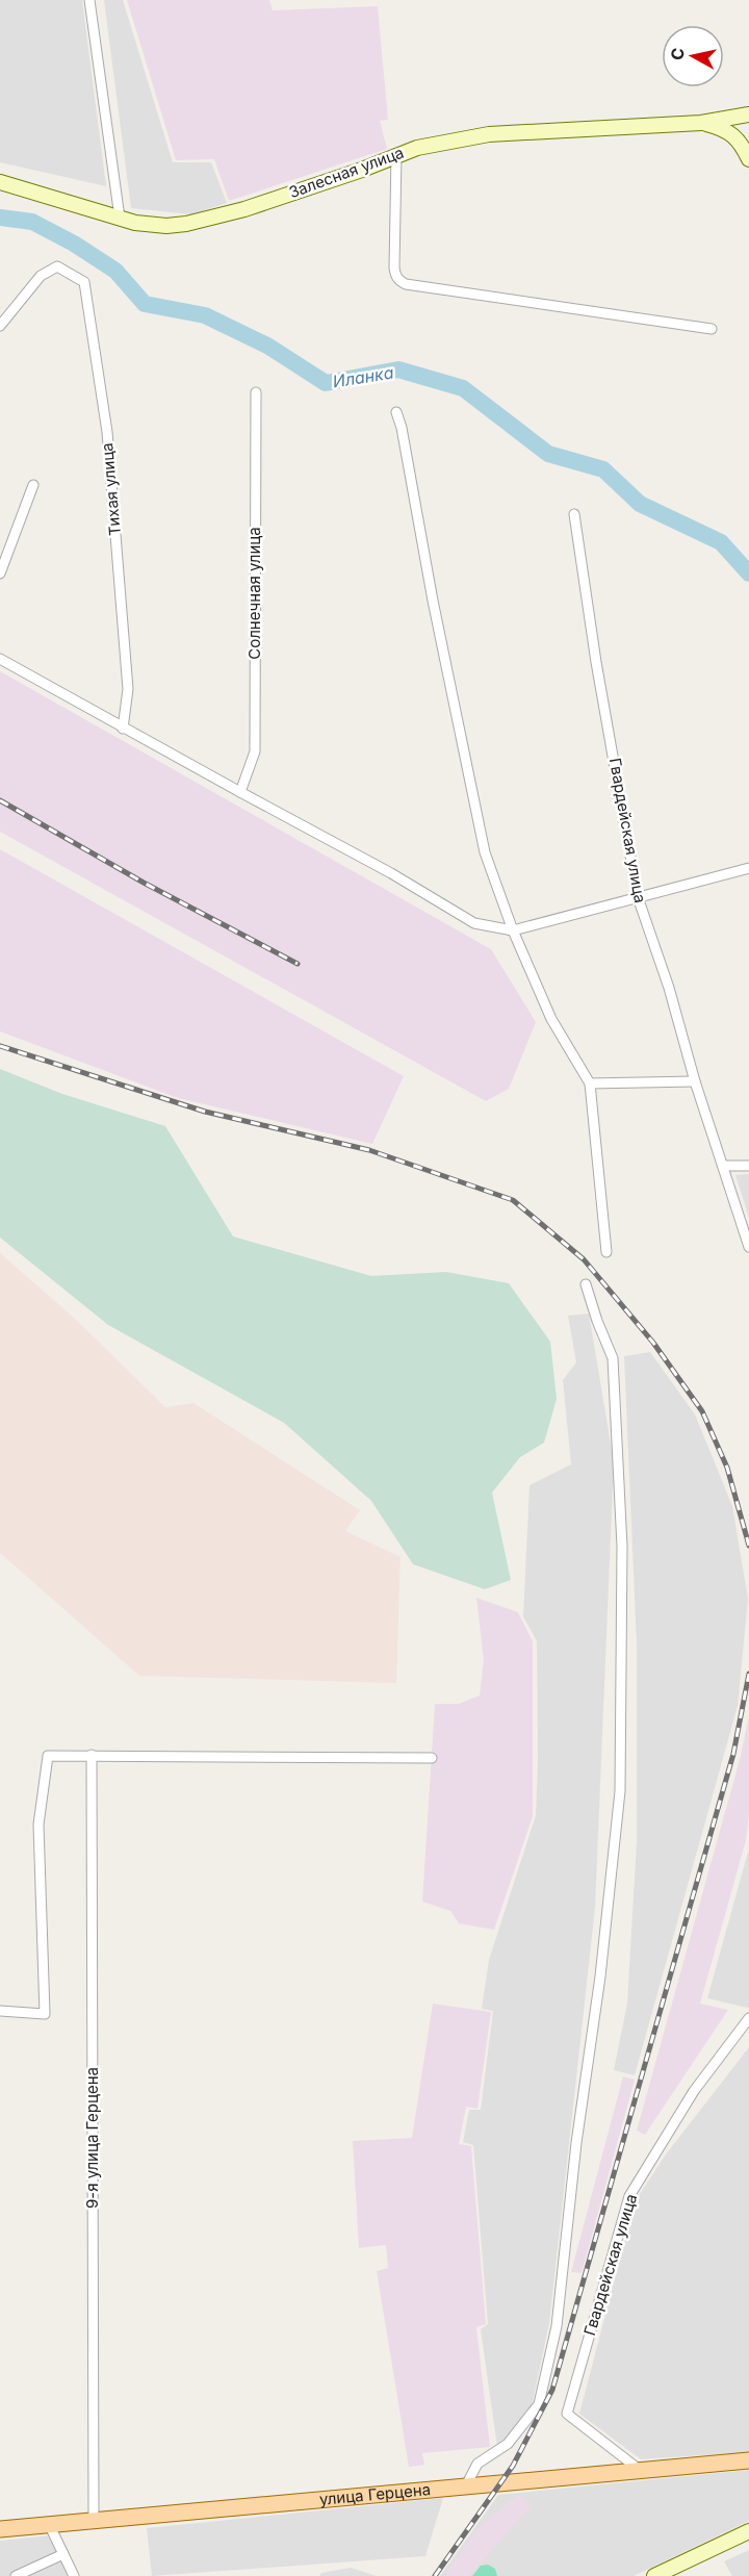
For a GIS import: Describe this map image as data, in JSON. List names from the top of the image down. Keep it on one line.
{"streets":{"main road":["улица Герцена"],"street":["Залесная улица","Тихая улица","Солнечная улица","Гвардейская улица","9-я улица Герцена"]},"crossings":[["Гвардейская улица","улица Герцена"],["9-я улица Герцена","улица Герцена"]],"water":["Иланка"],"north":"left"}
